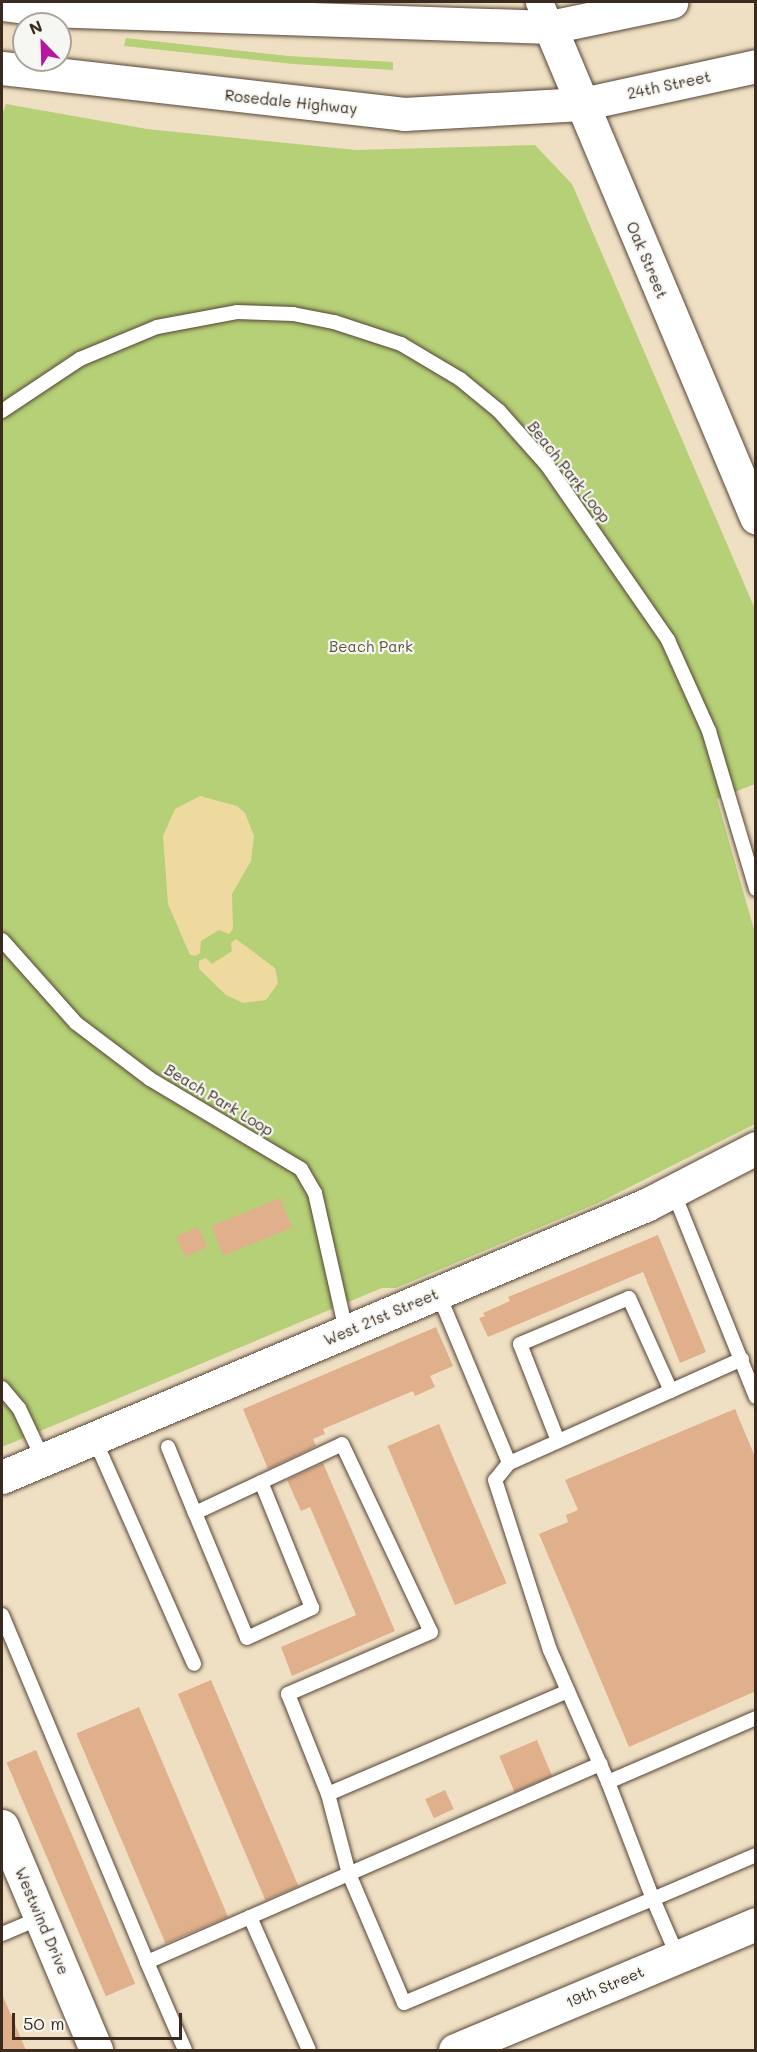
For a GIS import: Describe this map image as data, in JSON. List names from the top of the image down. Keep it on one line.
{"streets":{"main road":["24th Street","Rosedale Highway","Oak Street","West 21st Street","Westwind Drive","19th Street"],"lane":["Beach Park Loop"]},"crossings":[["24th Street","Rosedale Highway"],["24th Street","Oak Street"],["Rosedale Highway","Oak Street"],["Beach Park Loop","West 21st Street"]],"parks":["Beach Park"],"scale_bar":"50 m","north":"top left"}
